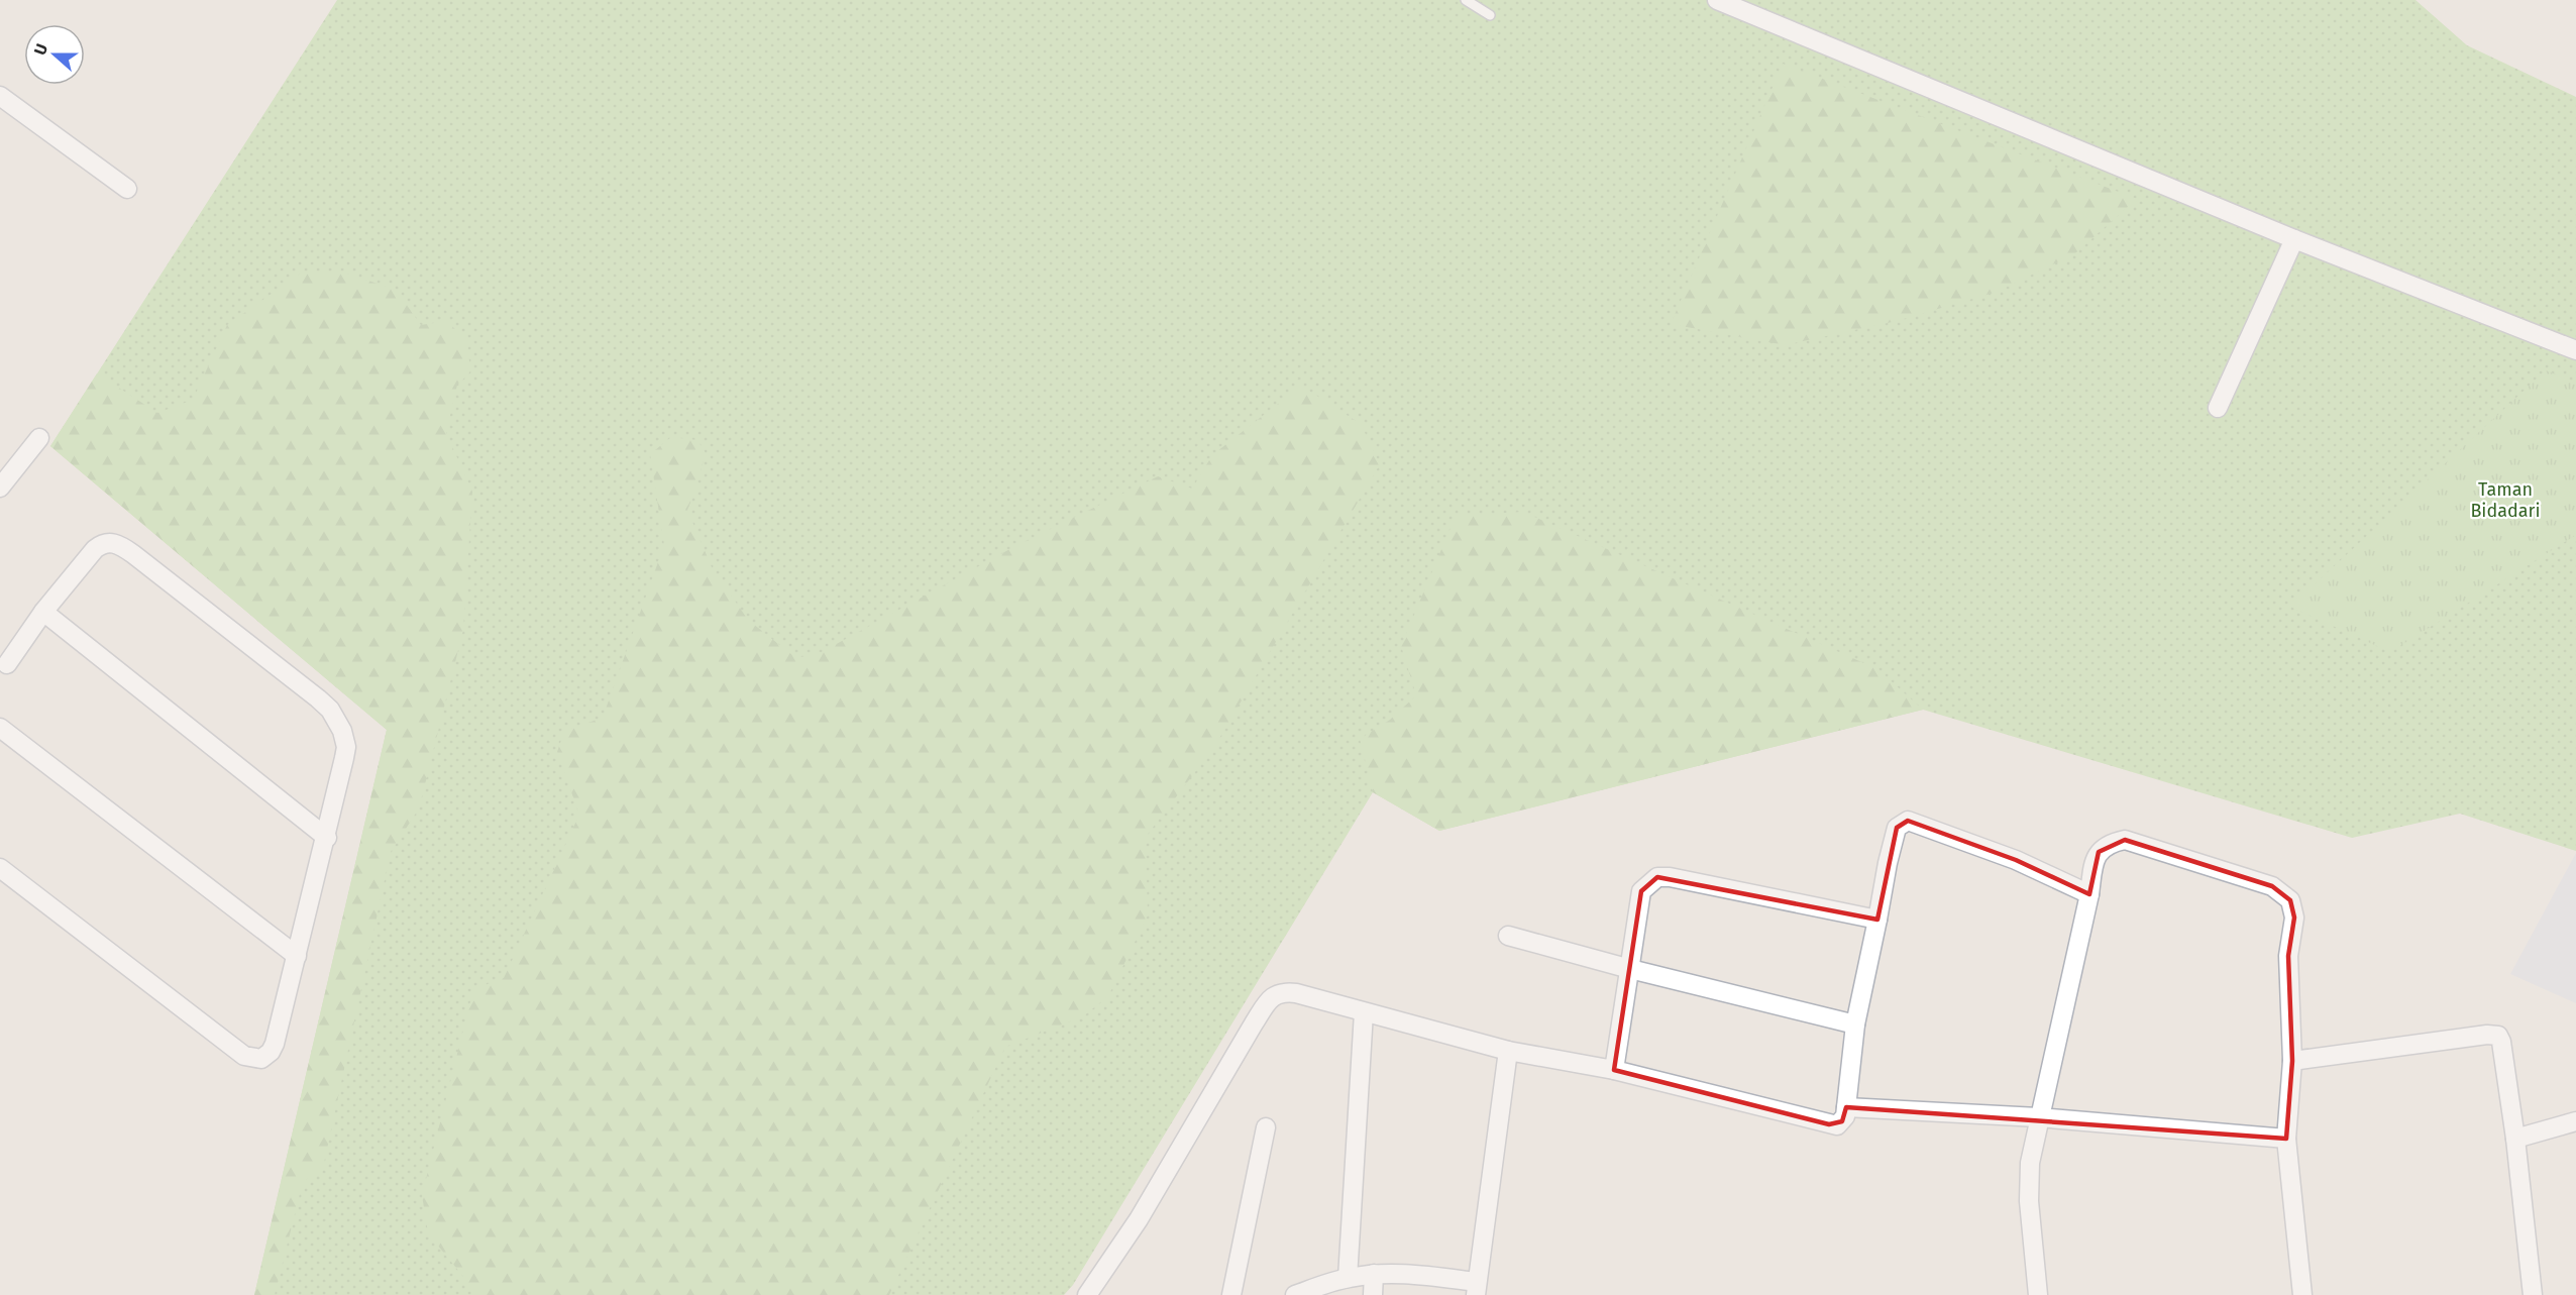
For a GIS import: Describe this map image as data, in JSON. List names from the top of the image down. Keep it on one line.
{"parks":["Taman Bidadari"],"north":"left"}
